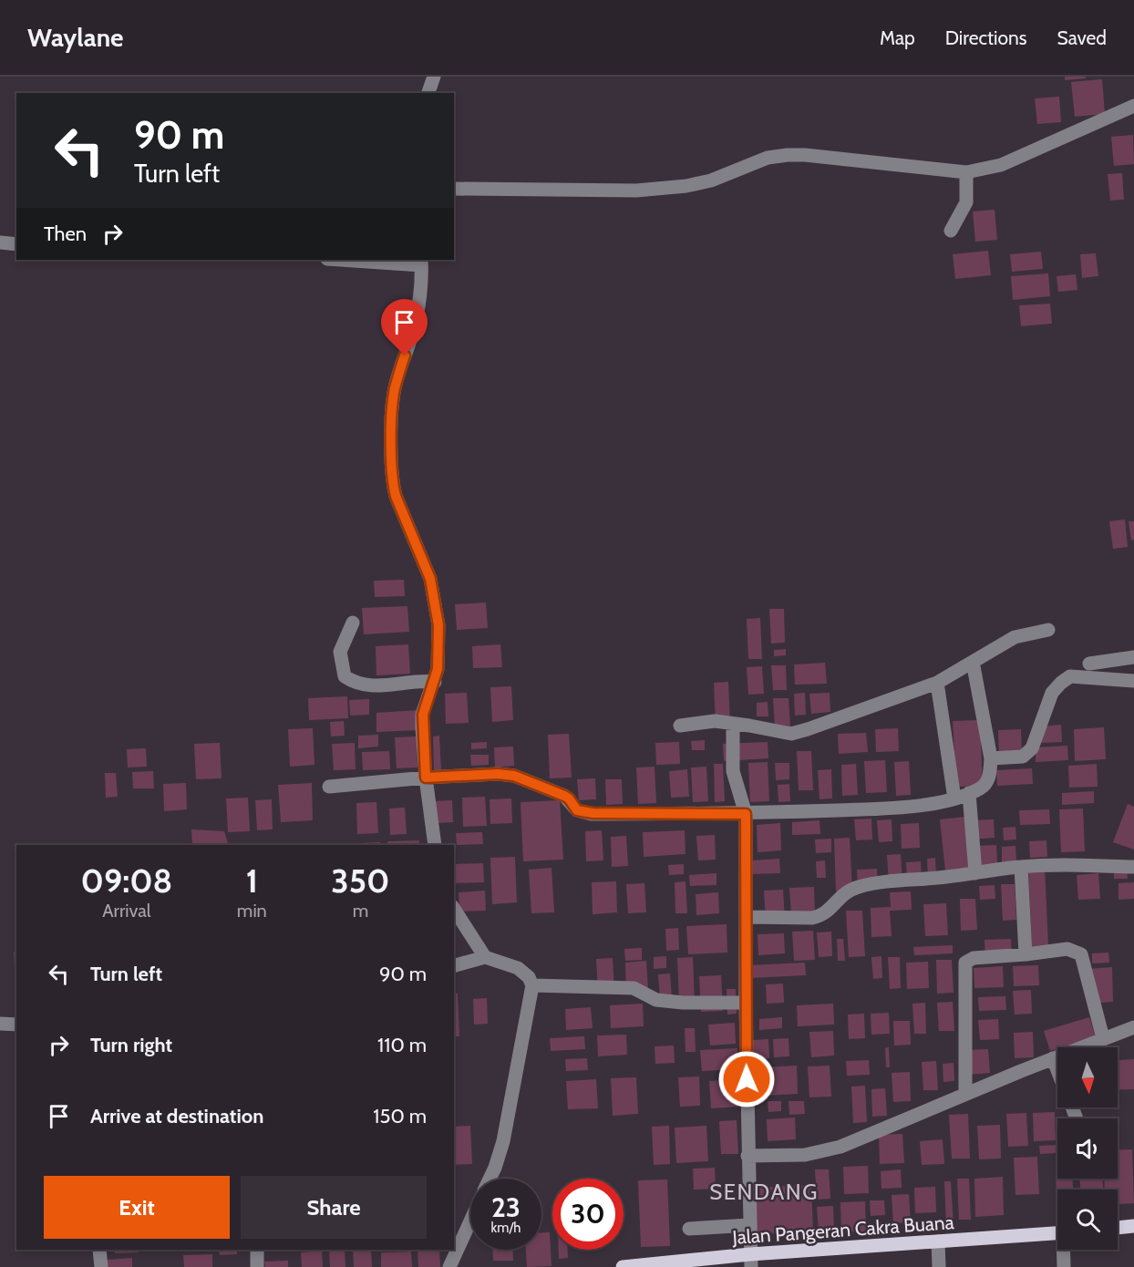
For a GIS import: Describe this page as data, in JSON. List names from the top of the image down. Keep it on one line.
{"streets":{"main road":["Jalan Pangeran Cakra Buana"]},"districts":["SENDANG"],"north":"bottom","page":{"header":"Waylane","nav":["Map","Directions","Saved"],"turn":["90 m","Turn left"],"then":"Then","eta":["09:08","Arrival","1","min","350","m"],"list":[{"name":"Turn left","value":"90 m"},{"name":"Turn right","value":"110 m"},{"name":"Arrive at destination","value":"150 m"}],"buttons":["Exit","Share"],"speed":"23 km/h","limit":"30"}}
